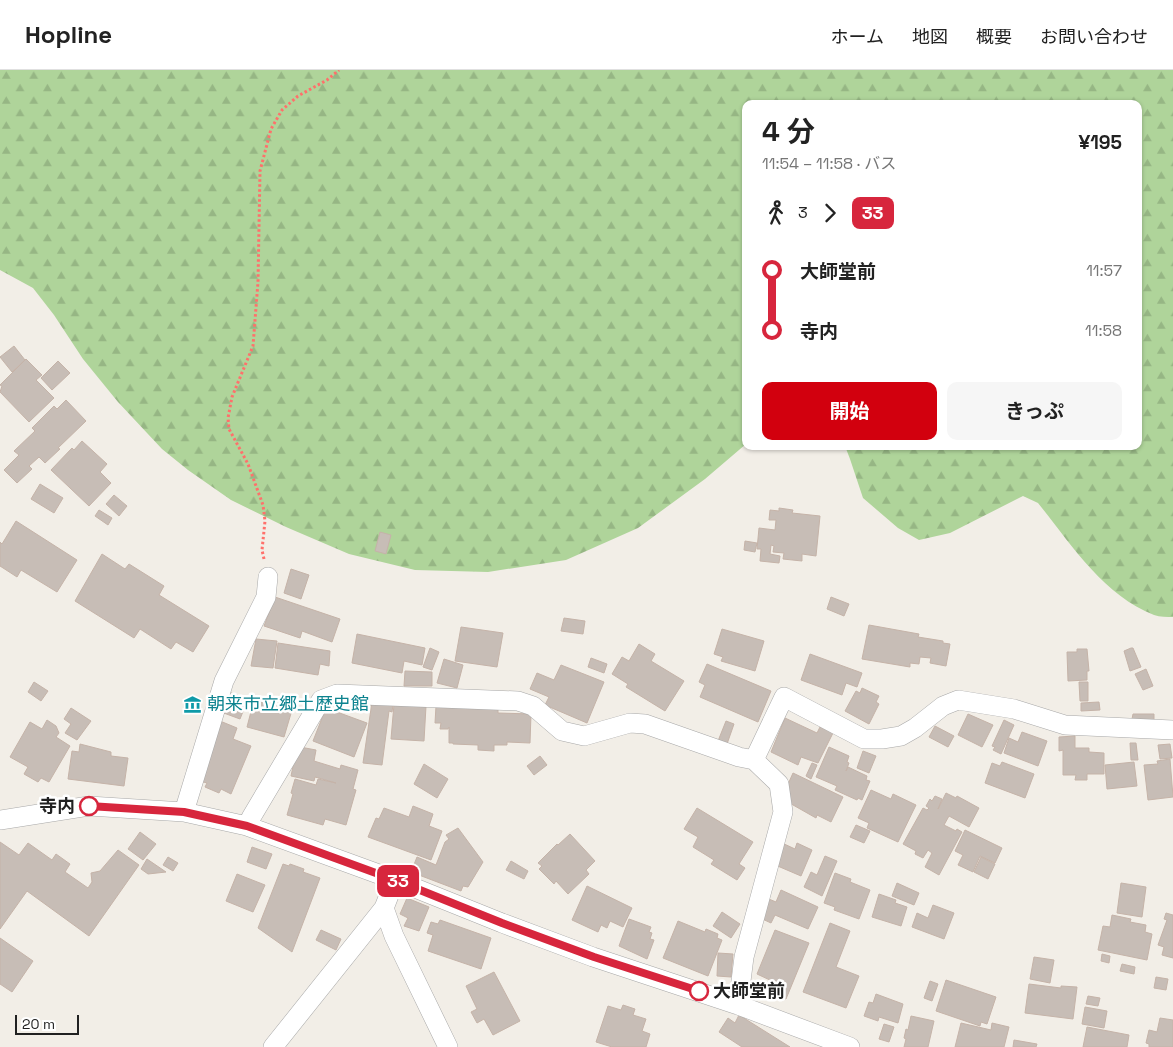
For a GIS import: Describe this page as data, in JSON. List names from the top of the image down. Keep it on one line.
{"places":{"museum":["朝来市立郷土歴史館"],"other":["寺内","大師堂前"]},"lines":["bus line 33"],"scale_bar":"20 m","page":{"header":"Hopline","nav":["ホーム","地図","概要","お問い合わせ"],"on_map":"33","heading":["4 分","11:54 – 11:58 · バス","¥195"],"legs":["3","33"],"list":[{"name":"大師堂前","value":"11:57"},{"name":"寺内","value":"11:58"}],"buttons":["開始","きっぷ"],"scale":"20 m"}}
